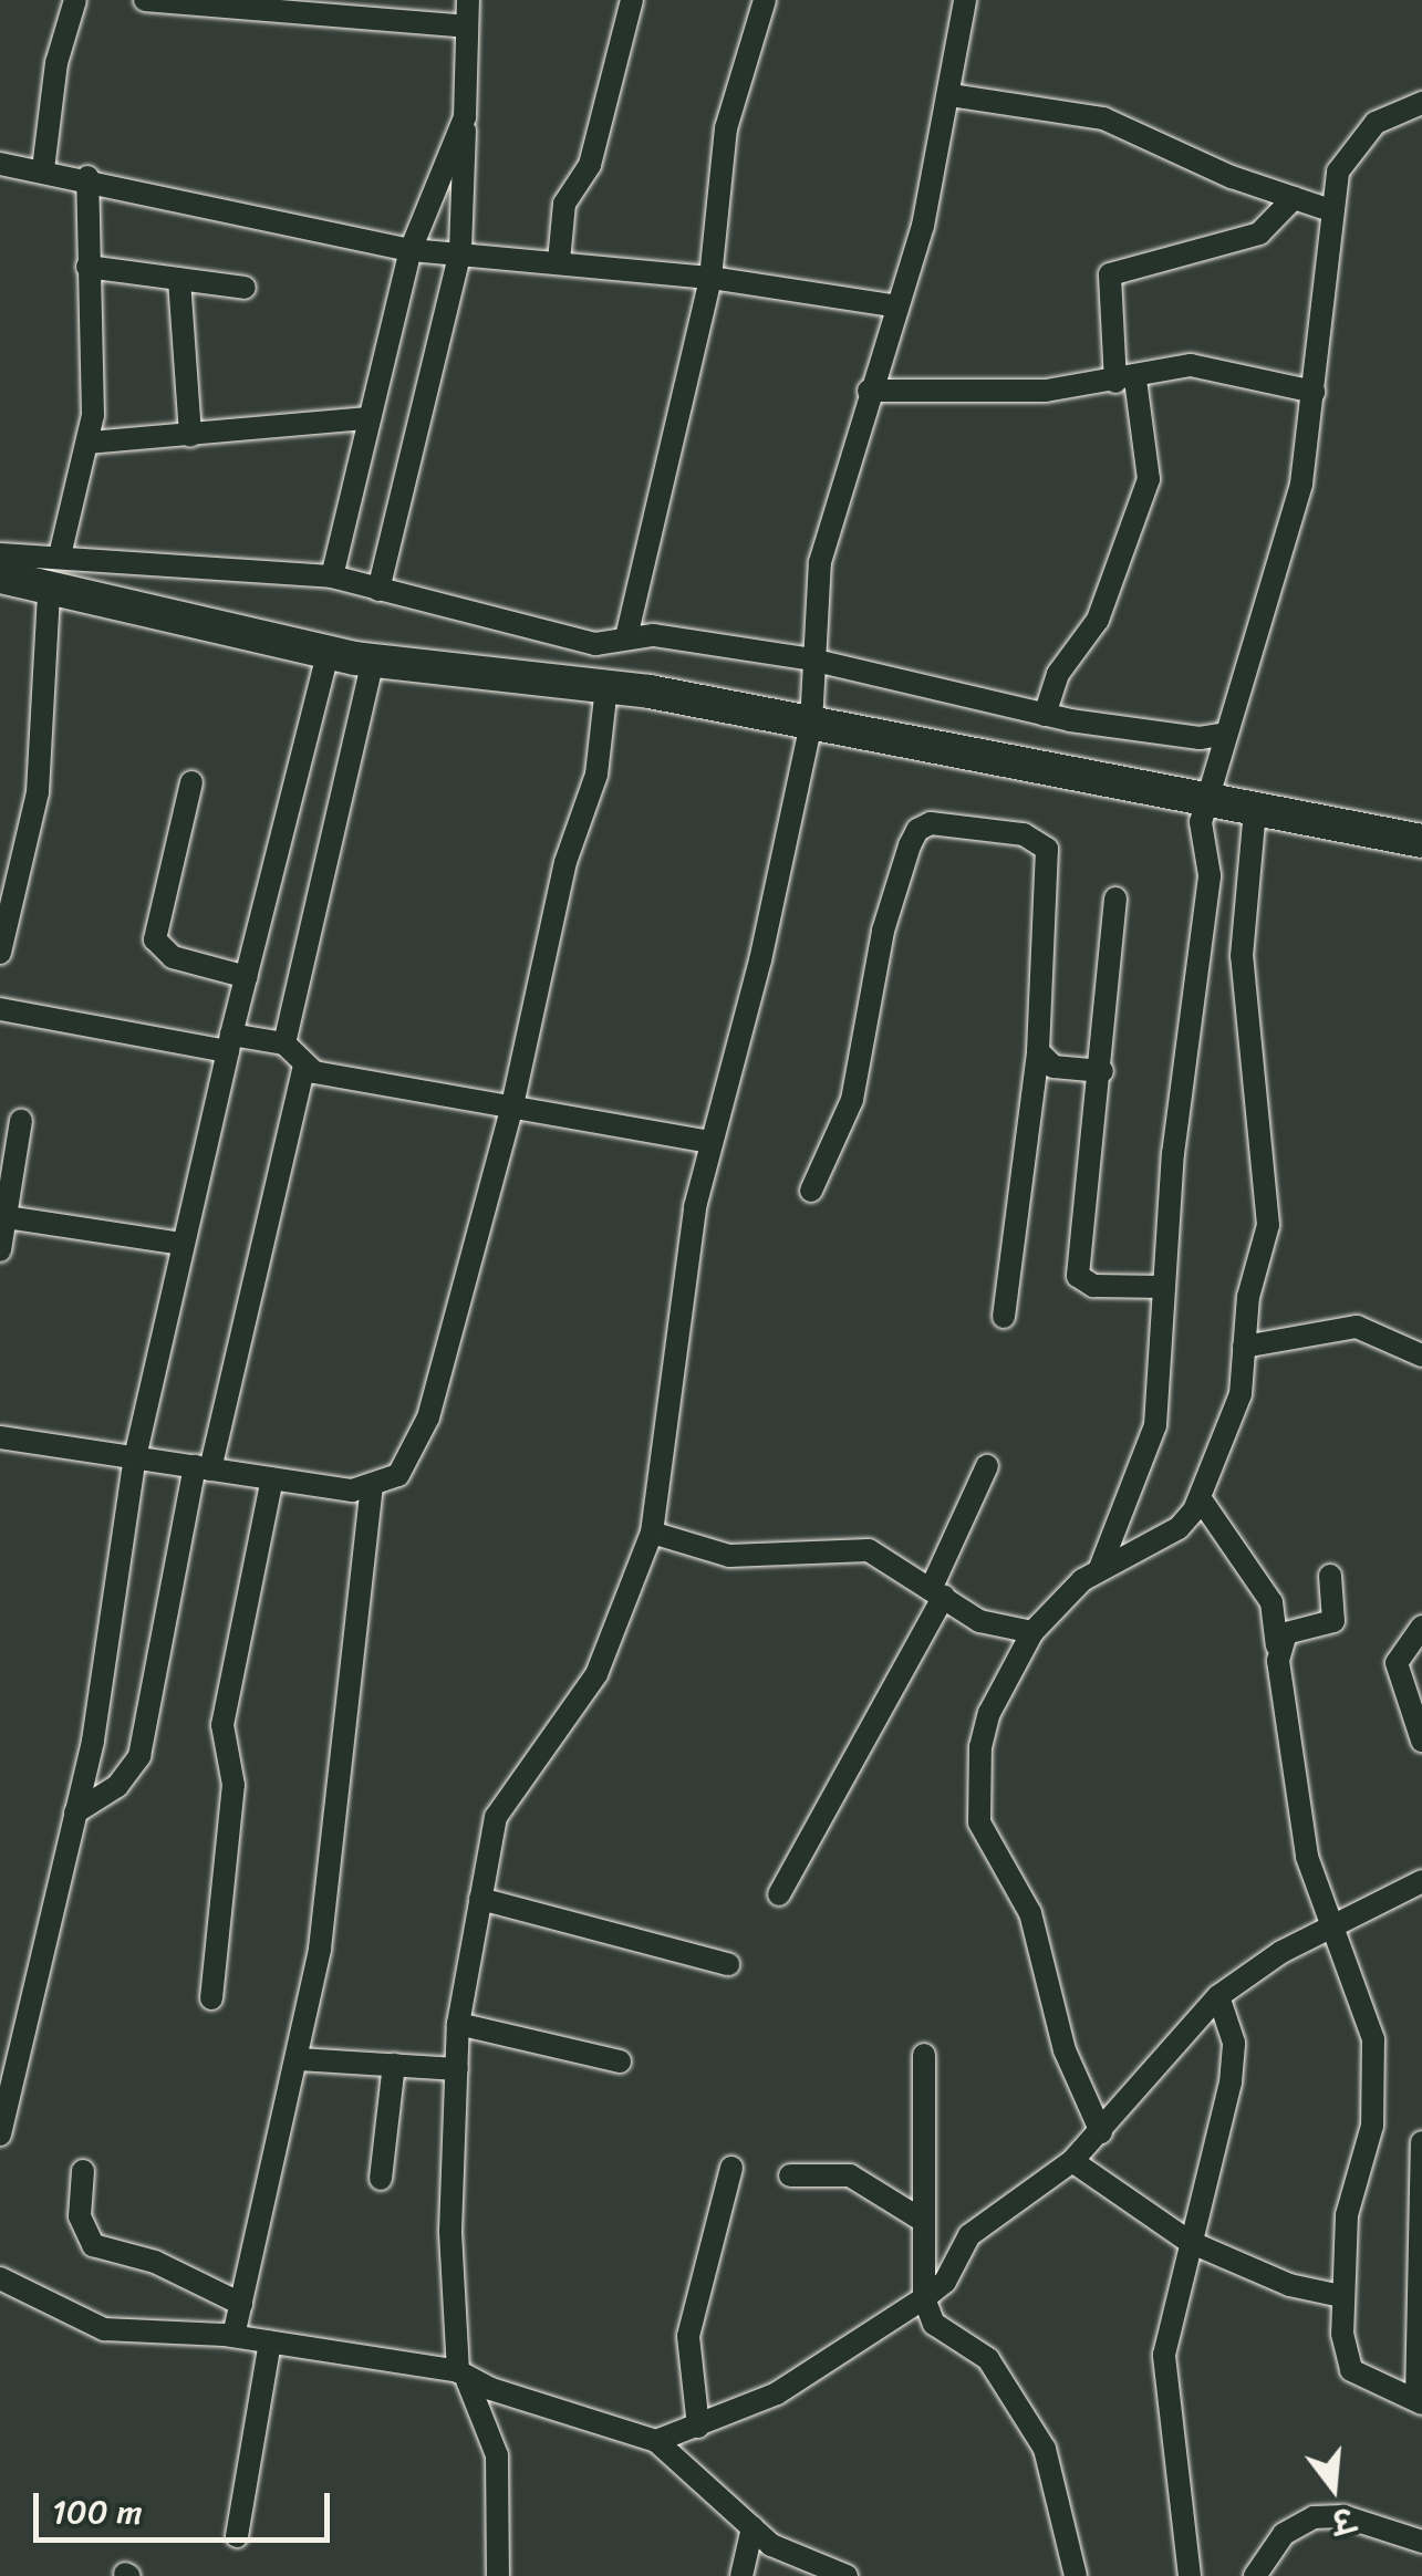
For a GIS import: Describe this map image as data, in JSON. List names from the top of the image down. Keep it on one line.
{"scale_bar":"100 m","north":"bottom"}
